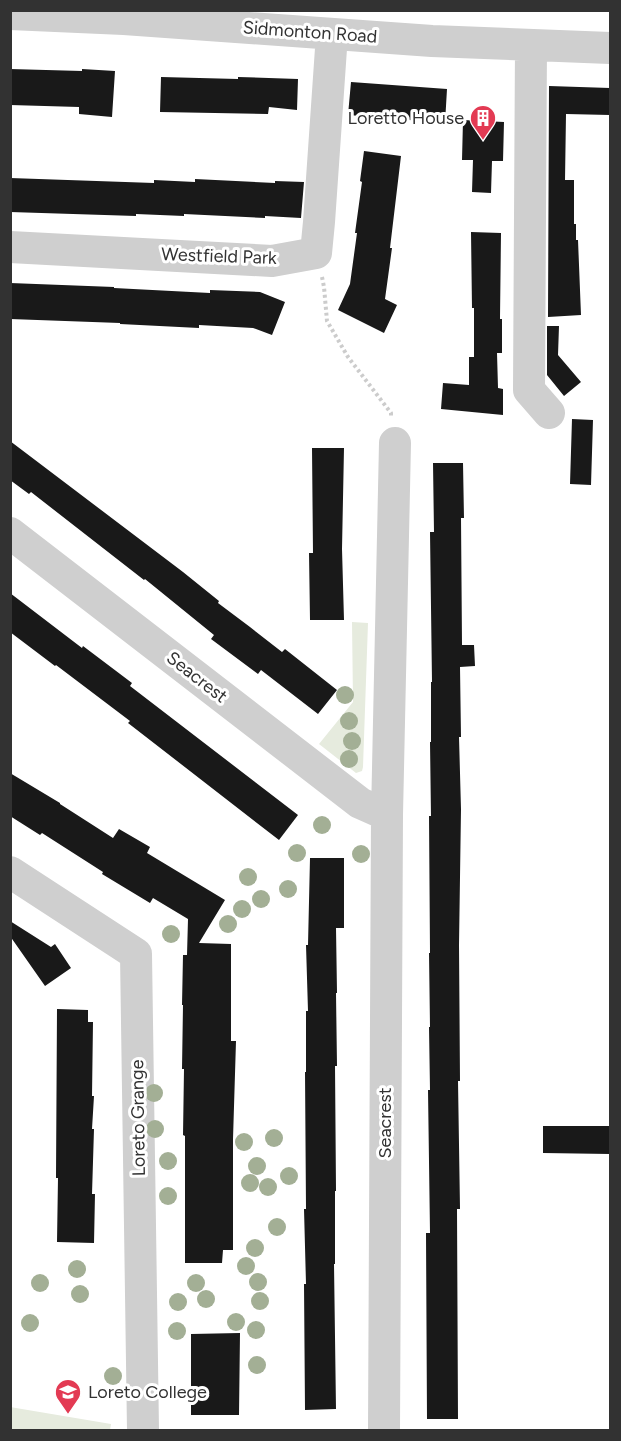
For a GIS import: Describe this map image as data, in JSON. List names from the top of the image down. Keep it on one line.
{"streets":{"street":["Sidmonton Road","Westfield Park","Seacrest","Loreto Grange"]},"places":{"building":["Loretto House"],"school or university":["Loreto College"]}}
